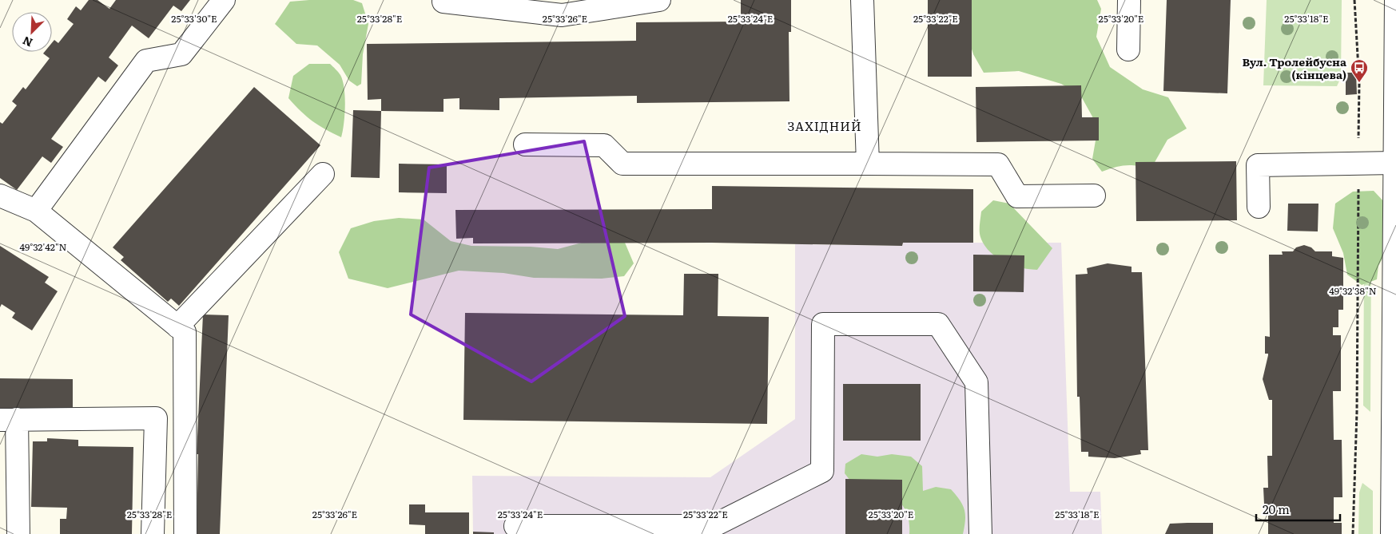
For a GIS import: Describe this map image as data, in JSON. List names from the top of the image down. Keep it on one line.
{"districts":["ЗАХІДНИЙ"],"places":{"bus stop":["Вул. Тролейбусна (кінцева)"]},"scale_bar":"20 m","north":"bottom left","coordinates":["25°33'24\"E","25°33'30\"E","25°33'28\"E","25°33'26\"E","25°33'22\"E","25°33'20\"E","25°33'18\"E","49°32'42\"N","49°32'38\"N"]}
